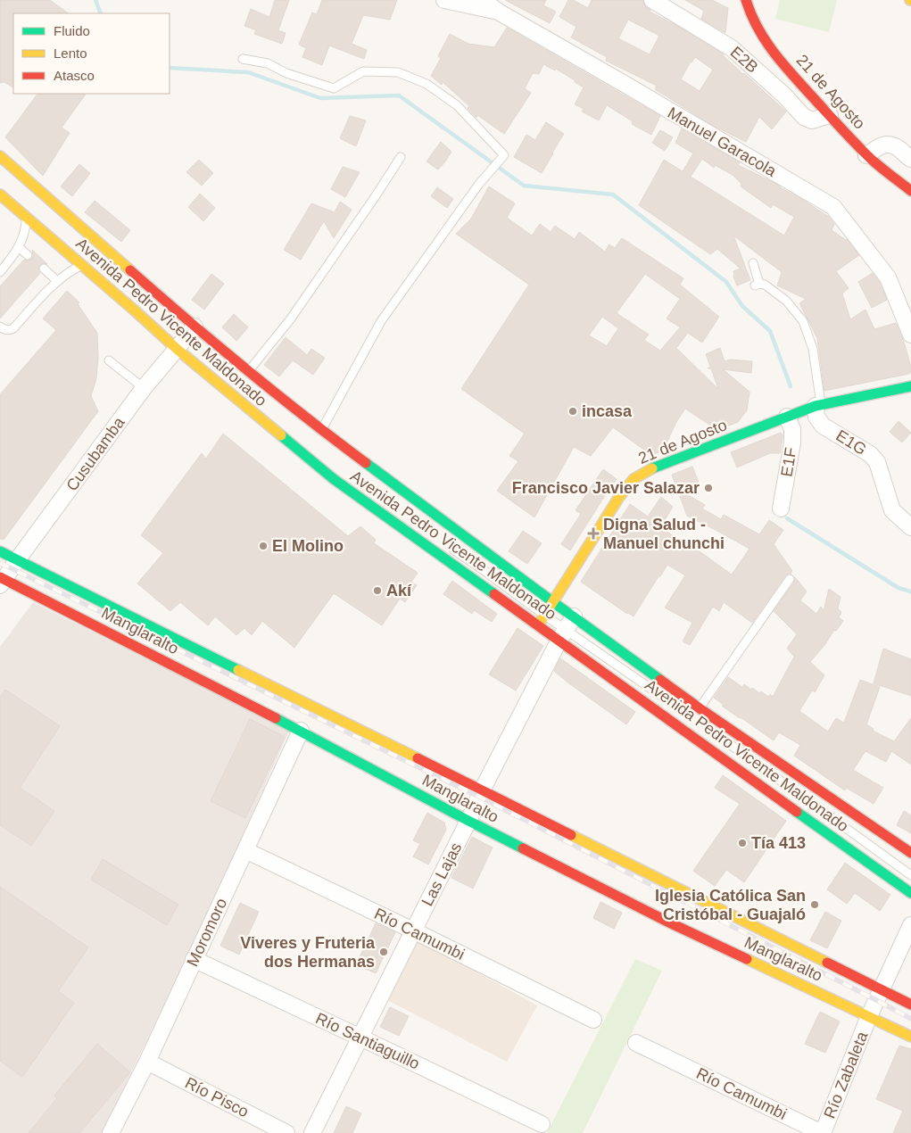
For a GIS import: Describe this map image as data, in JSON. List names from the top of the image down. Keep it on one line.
{"streets":{"main road":["21 de Agosto","Avenida Pedro Vicente Maldonado","Manglaralto"],"street":["E2B","Manuel Garacola","E1G","Cusubamba","E1F","Las Lajas","Moromoro","Río Camumbi","Río Santiaguillo","Río Zabaleta","Río Pisco"]},"crossings":[["E2B","21 de Agosto"],["21 de Agosto","Avenida Pedro Vicente Maldonado"],["21 de Agosto","E1G"],["21 de Agosto","E1F"],["Avenida Pedro Vicente Maldonado","Cusubamba"],["Avenida Pedro Vicente Maldonado","Las Lajas"],["Cusubamba","Manglaralto"],["Manglaralto","Las Lajas"],["Manglaralto","Moromoro"],["Manglaralto","Río Zabaleta"],["Las Lajas","Río Camumbi"],["Las Lajas","Río Santiaguillo"],["Moromoro","Río Camumbi"],["Moromoro","Río Santiaguillo"],["Moromoro","Río Pisco"],["Río Camumbi","Río Zabaleta"]],"places":{"other":["incasa","Francisco Javier Salazar","El Molino","Akí","Tía 413","Iglesia Católica San Cristóbal - Guajaló","Viveres y Fruteria dos Hermanas"],"health":["Digna Salud - Manuel chunchi"]},"legend":["Fluido","Lento","Atasco"]}
